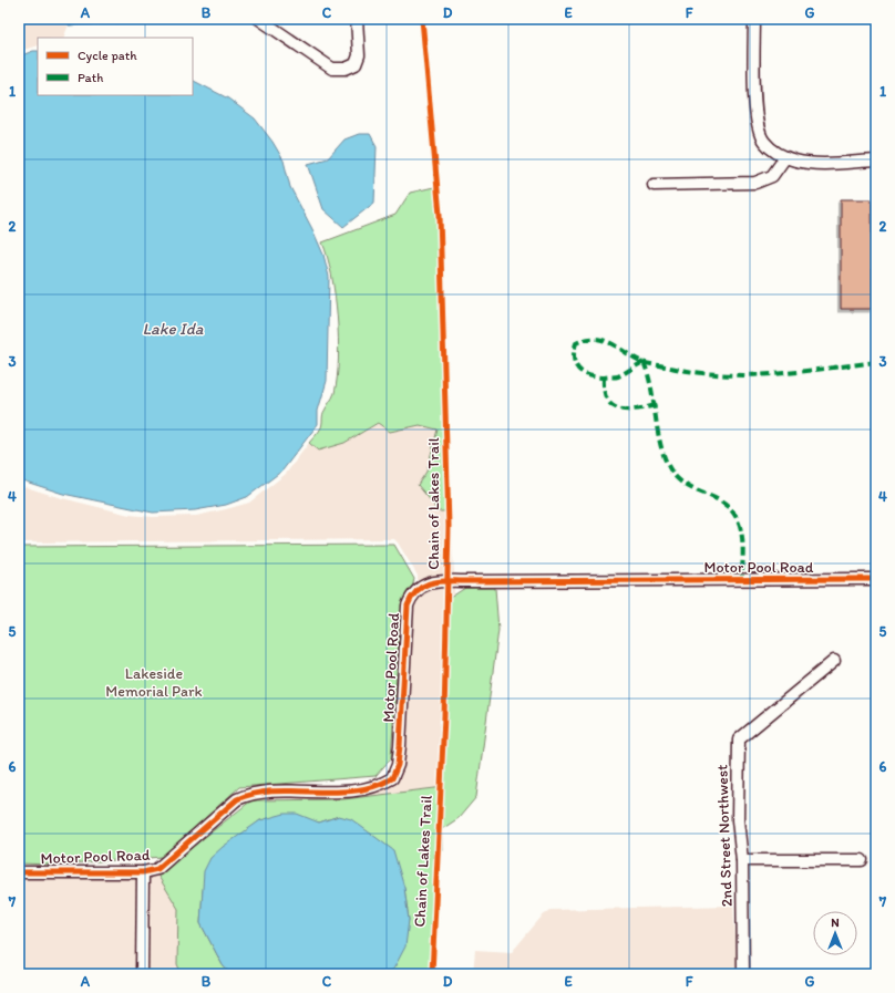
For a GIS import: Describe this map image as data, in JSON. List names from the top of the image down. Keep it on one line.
{"streets":{"street":["Motor Pool Road","2nd Street Northwest"],"cycle path":["Chain of Lakes Trail"]},"water":["Lake Ida"],"parks":["Lakeside Memorial Park"],"legend":["Cycle path","Path"],"north":"top","grid":{"columns":["A","B","C","D","E","F","G"],"rows":["1","2","3","4","5","6","7"]}}
